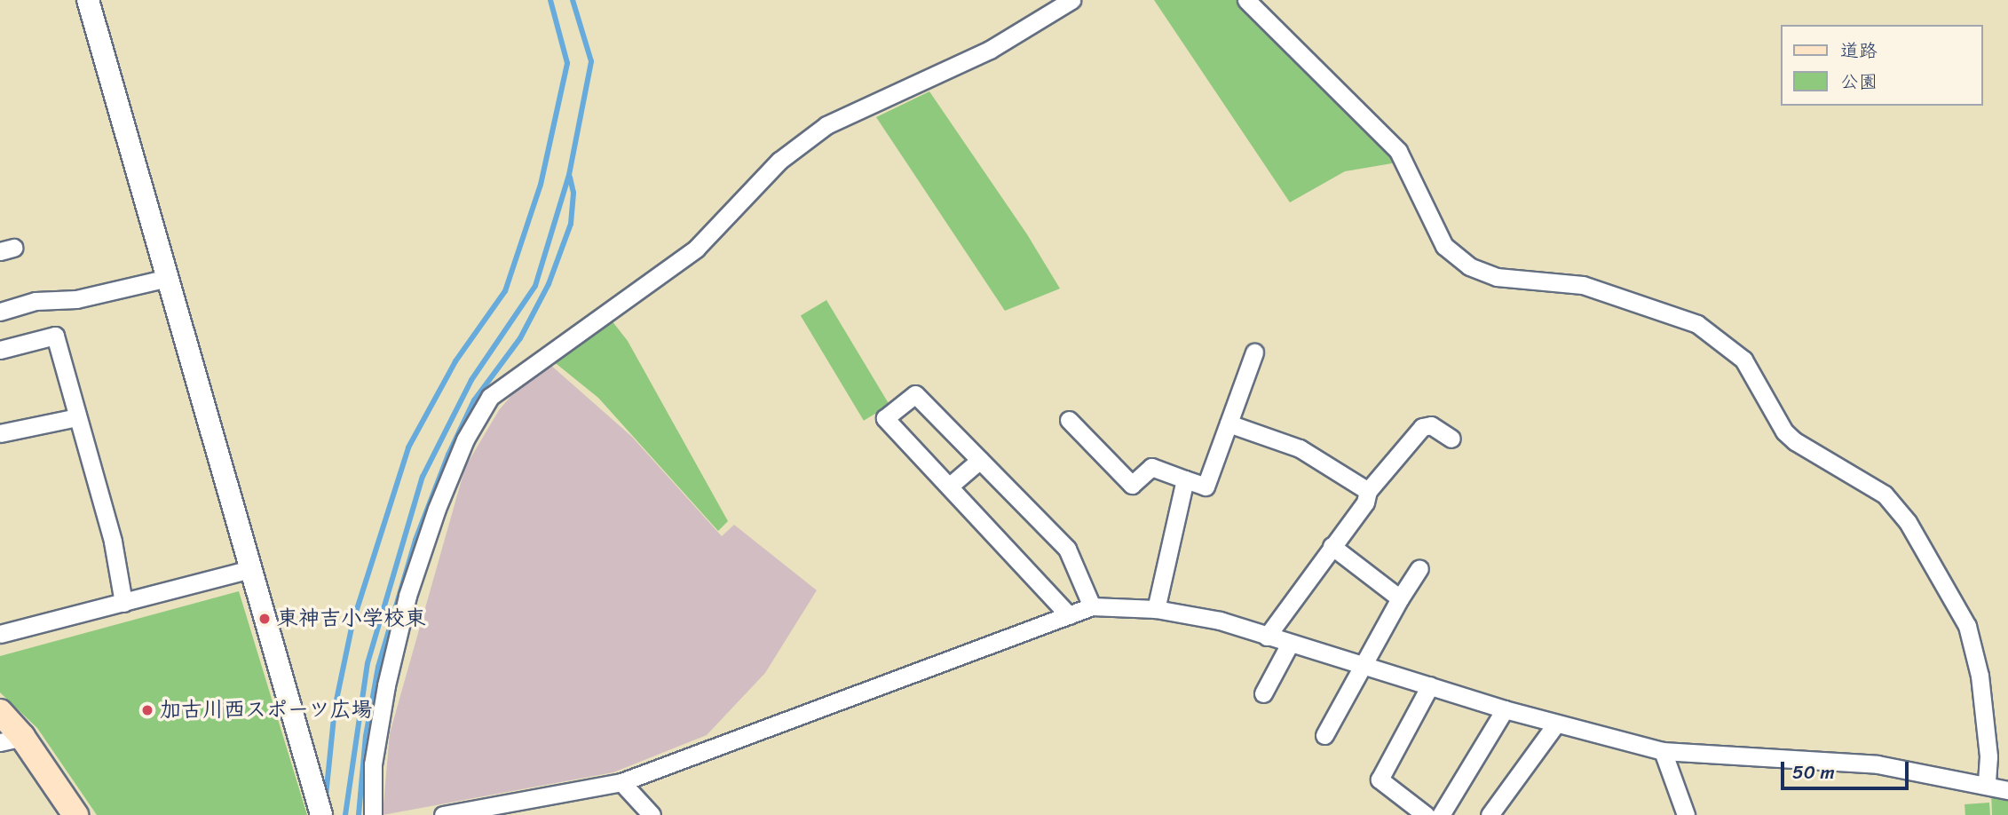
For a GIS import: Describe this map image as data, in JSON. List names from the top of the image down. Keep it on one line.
{"places":["東神吉小学校東","加古川西スポーツ広場"],"legend":["道路","公園"],"scale_bar":"50 m"}
